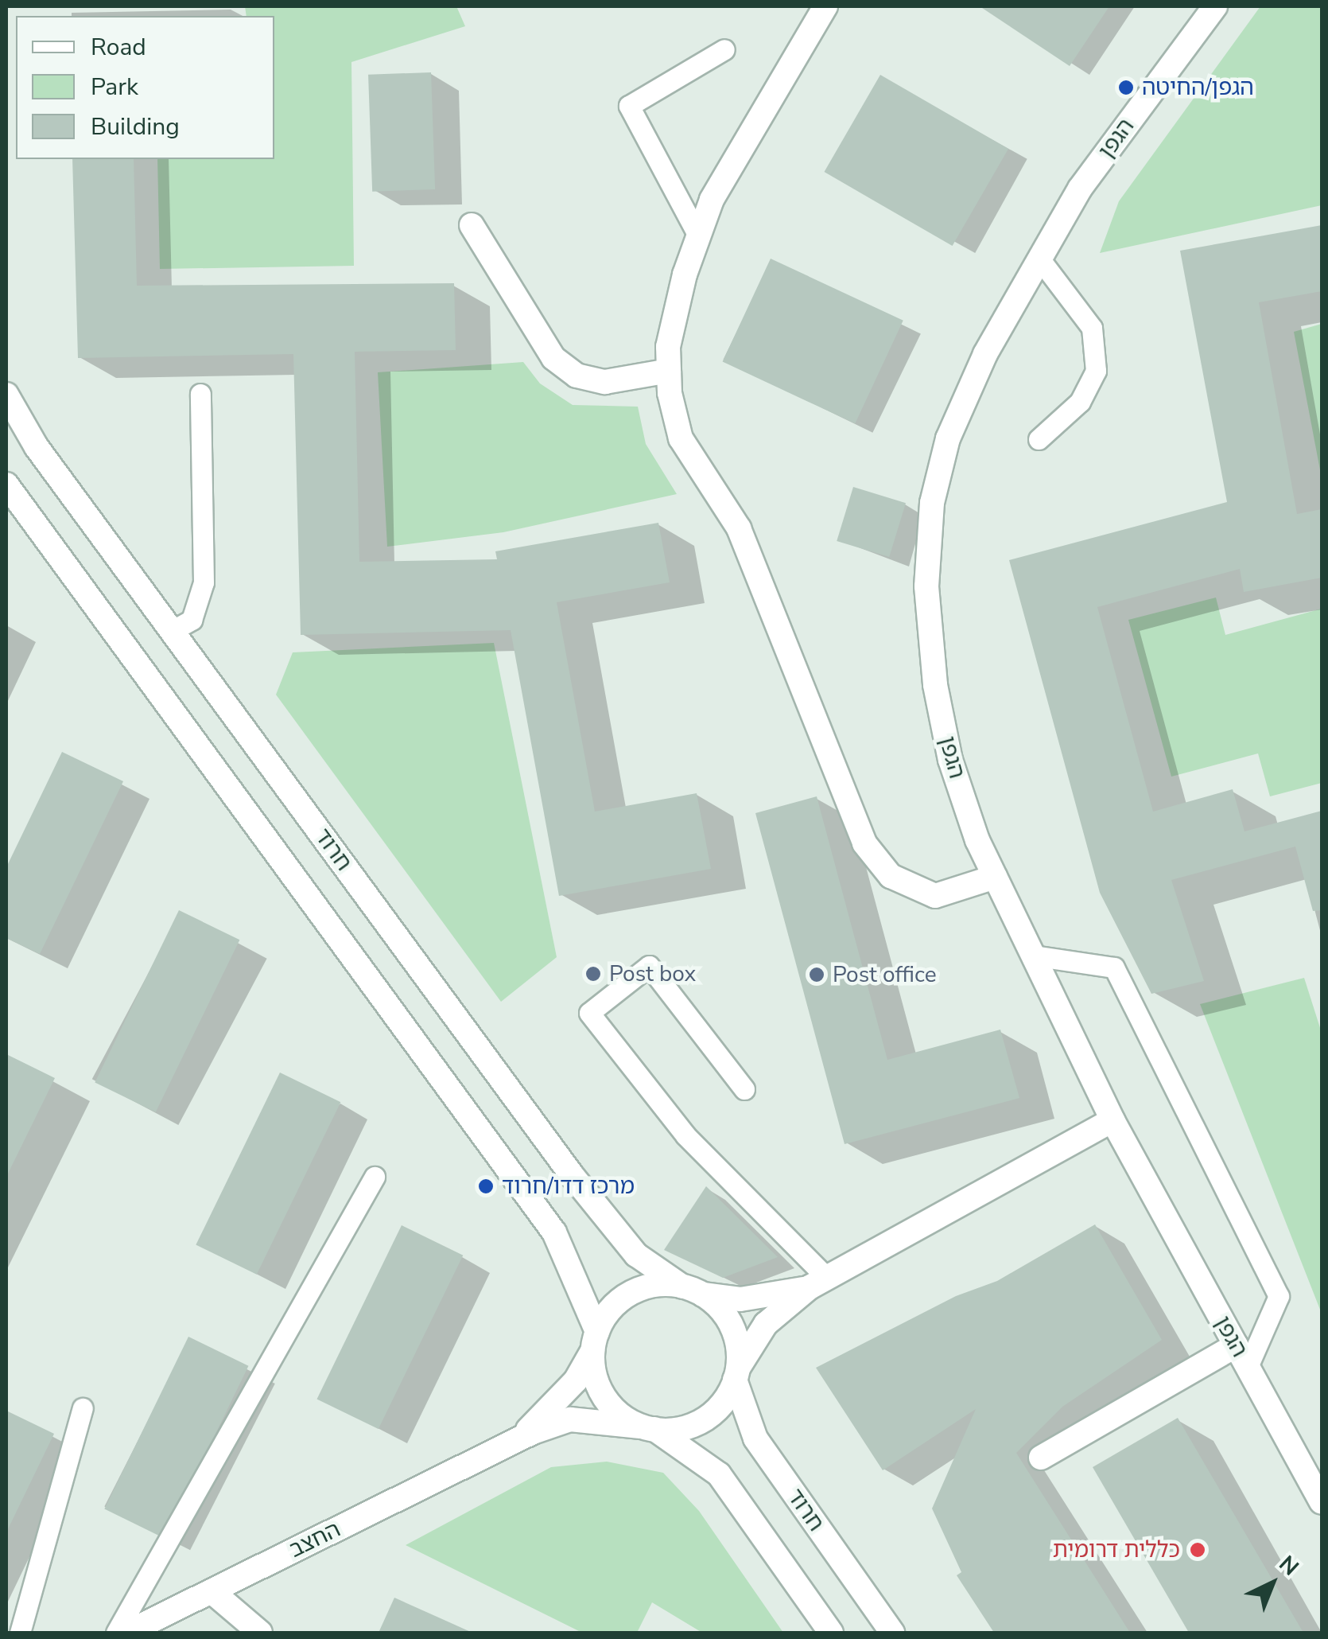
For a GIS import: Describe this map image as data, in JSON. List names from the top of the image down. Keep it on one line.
{"streets":{"street":["הגפן","חרוד","החצב"]},"crossings":[["חרוד","החצב"]],"places":["הגפן/החיטה","Post box","Post office","מרכז דדו/חרוד","כללית דרומית"],"legend":["Road","Park","Building"],"north":"top right"}
